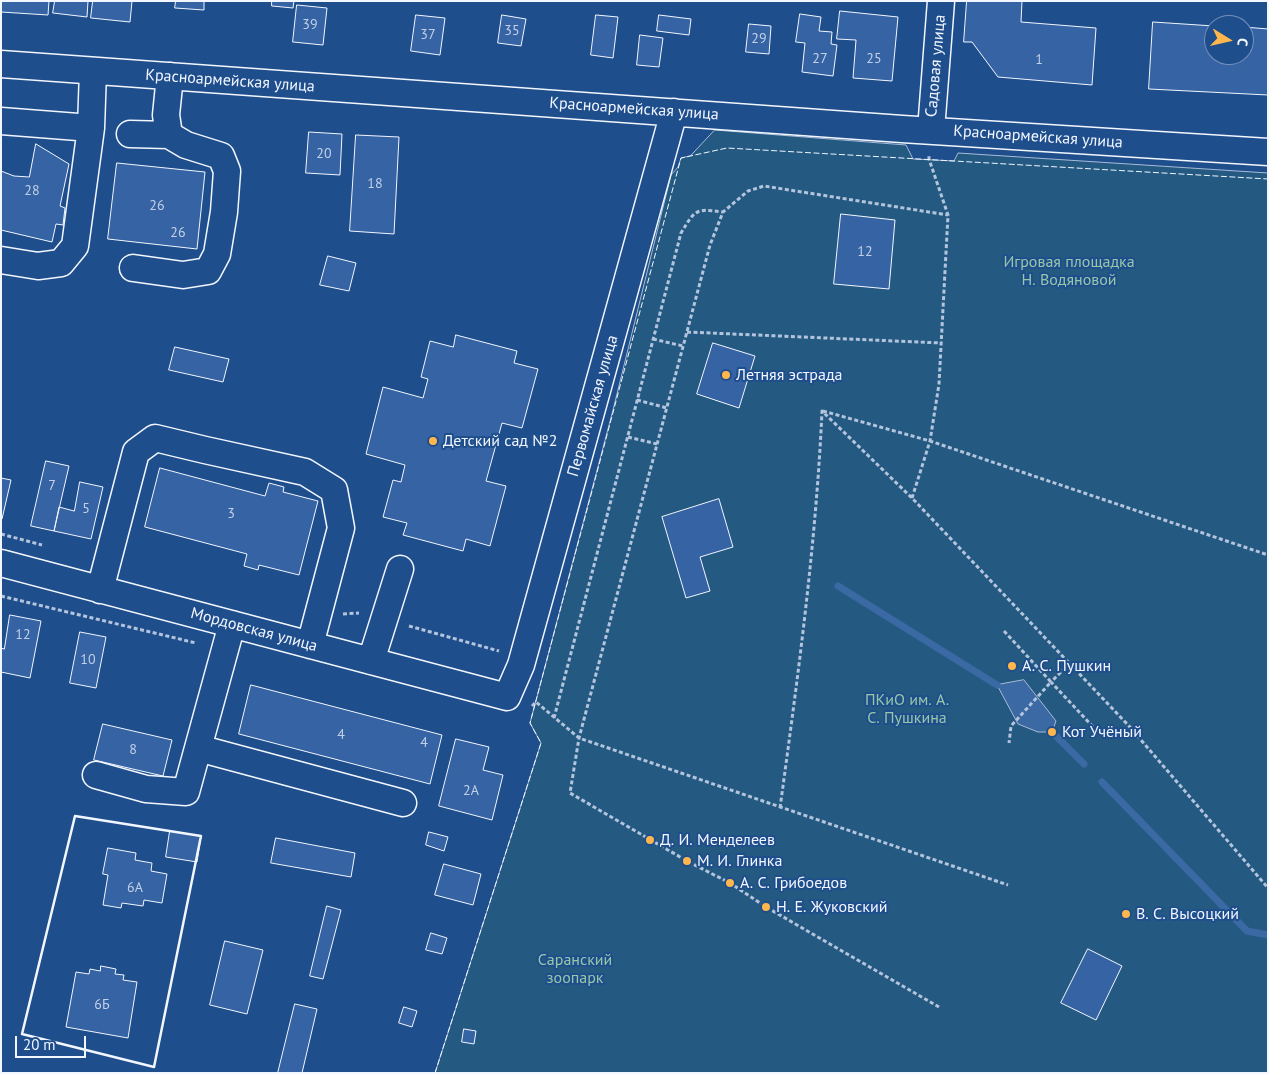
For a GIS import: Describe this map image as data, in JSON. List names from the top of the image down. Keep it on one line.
{"streets":{"street":["Садовая улица","Красноармейская улица","Первомайская улица","Мордовская улица"]},"crossings":[["Садовая улица","Красноармейская улица"],["Красноармейская улица","Первомайская улица"],["Первомайская улица","Мордовская улица"]],"parks":["Игровая площадка Н. Водяновой","ПКиО им. А. С. Пушкина","Саранский зоопарк"],"places":["Летняя эстрада","Детский сад №2","А. С. Пушкин","Кот Учёный","Д. И. Менделеев","М. И. Глинка","А. С. Грибоедов","Н. Е. Жуковский","В. С. Высоцкий"],"house_numbers":["39","35","37","29","27","25","1","20","18","28","26","26","12","7","5","3","12","10","4","4","8","2А","6А","6Б"],"scale_bar":"20 m","north":"right"}
